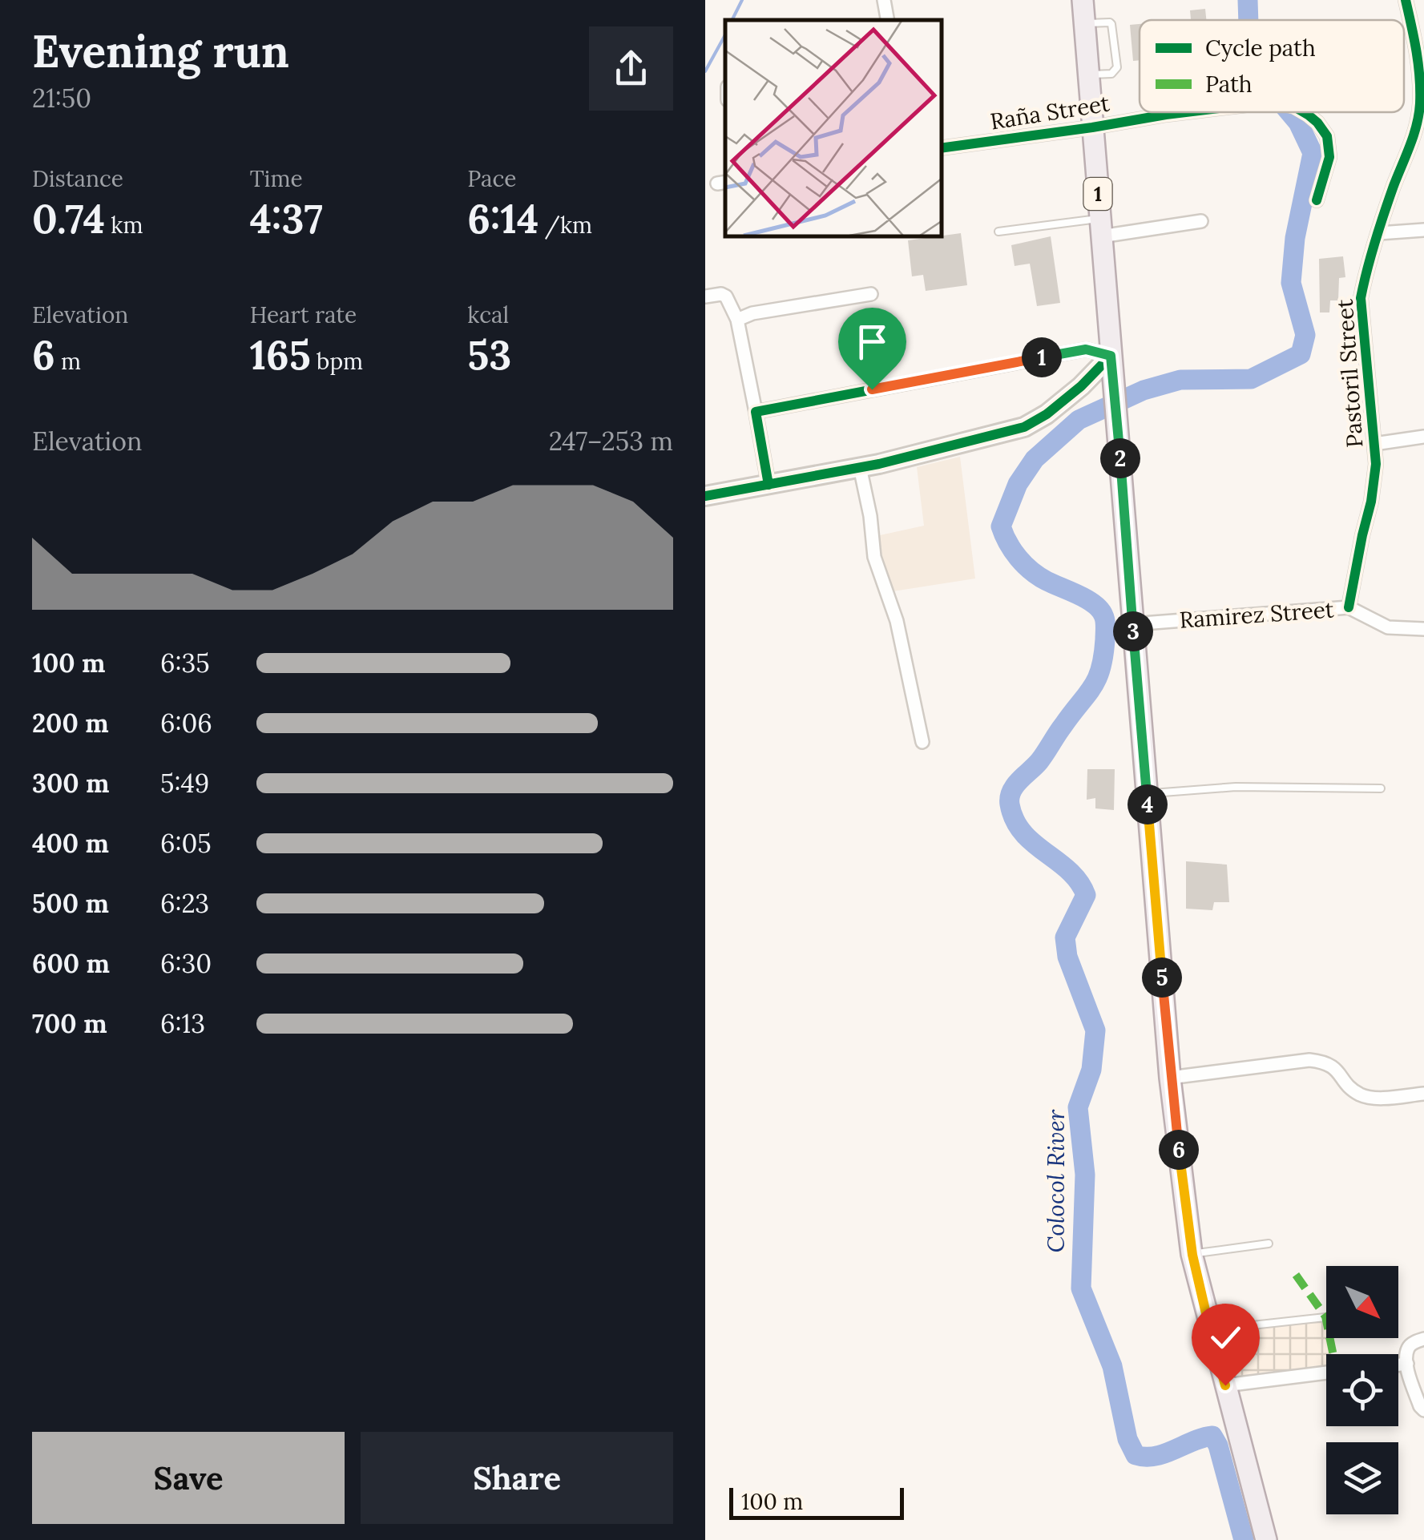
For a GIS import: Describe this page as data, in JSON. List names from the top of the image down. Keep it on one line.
{"streets":{"main road":["1"],"street":["Raña Street","Pastoril Street","Ramirez Street"]},"crossings":[["Raña Street","1"],["1","Ramirez Street"],["Pastoril Street","Ramirez Street"]],"water":["Colocol River"],"legend":["Cycle path","Path"],"scale_bar":"100 m","north":"bottom right","page":{"heading":["Evening run","21:50"],"stats":[["Distance","0.74 km"],["Time","4:37"],["Pace","6:14 /km"],["Elevation","6 m"],["Heart rate","165 bpm"],["kcal","53"]],"pins":["1","2","3","4","5","6"],"chart":["Elevation","247–253 m"],"list":[{"name":"100 m","note":"6:35"},{"name":"200 m","note":"6:06"},{"name":"300 m","note":"5:49"},{"name":"400 m","note":"6:05"},{"name":"500 m","note":"6:23"},{"name":"600 m","note":"6:30"},{"name":"700 m","note":"6:13"}],"buttons":["Save","Share"],"scale":"100 m"}}
